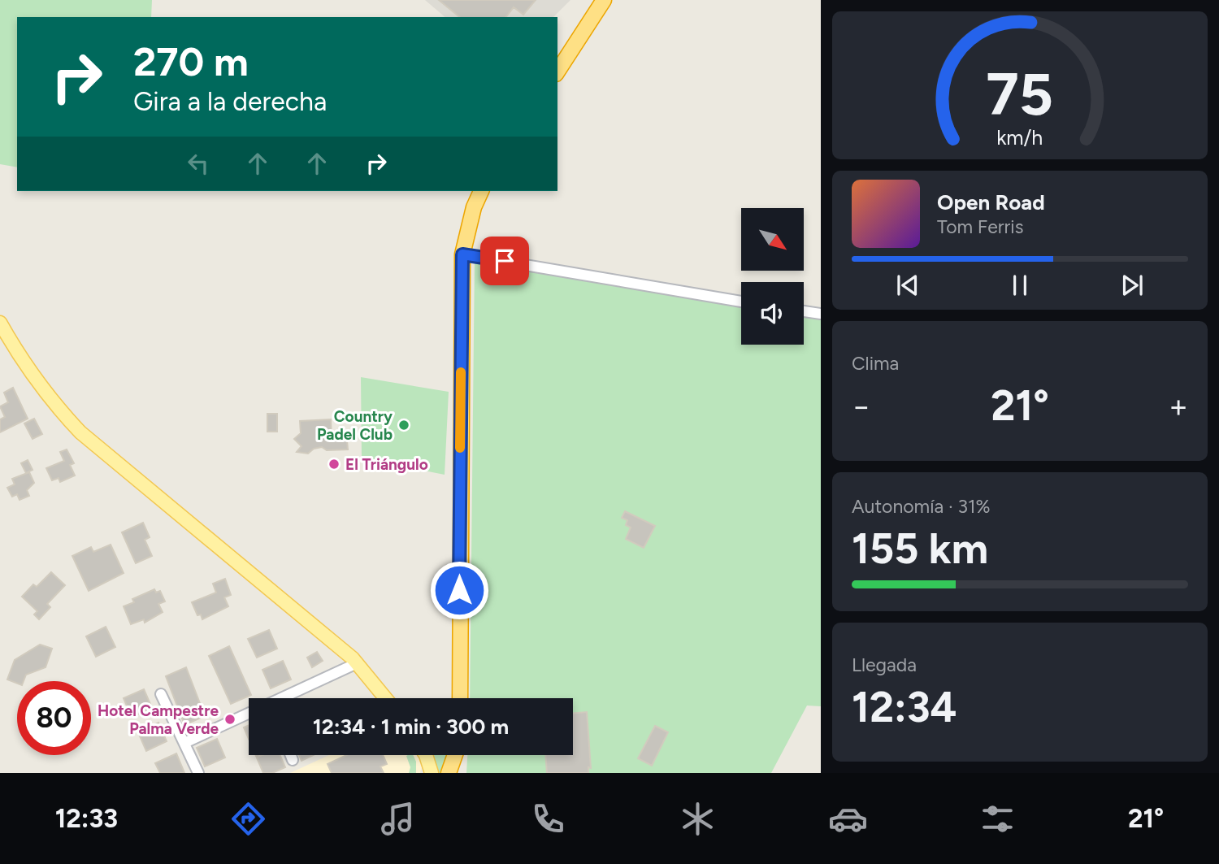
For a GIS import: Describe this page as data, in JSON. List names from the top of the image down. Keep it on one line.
{"places":["Country Padel Club","El Triángulo","Hotel Campestre Palma Verde"],"north":"bottom right","page":{"turn":["270 m","Gira a la derecha"],"song":["Open Road","Tom Ferris"],"tile":["Clima",["Autonomía · 31%","155 km"],["Llegada","12:34"]],"heat":["−","21°","+"],"limit":"80","trip":"12:34 · 1 min · 300 m","tabs":["12:33","21°"],"gauge":["75","km/h"]}}
